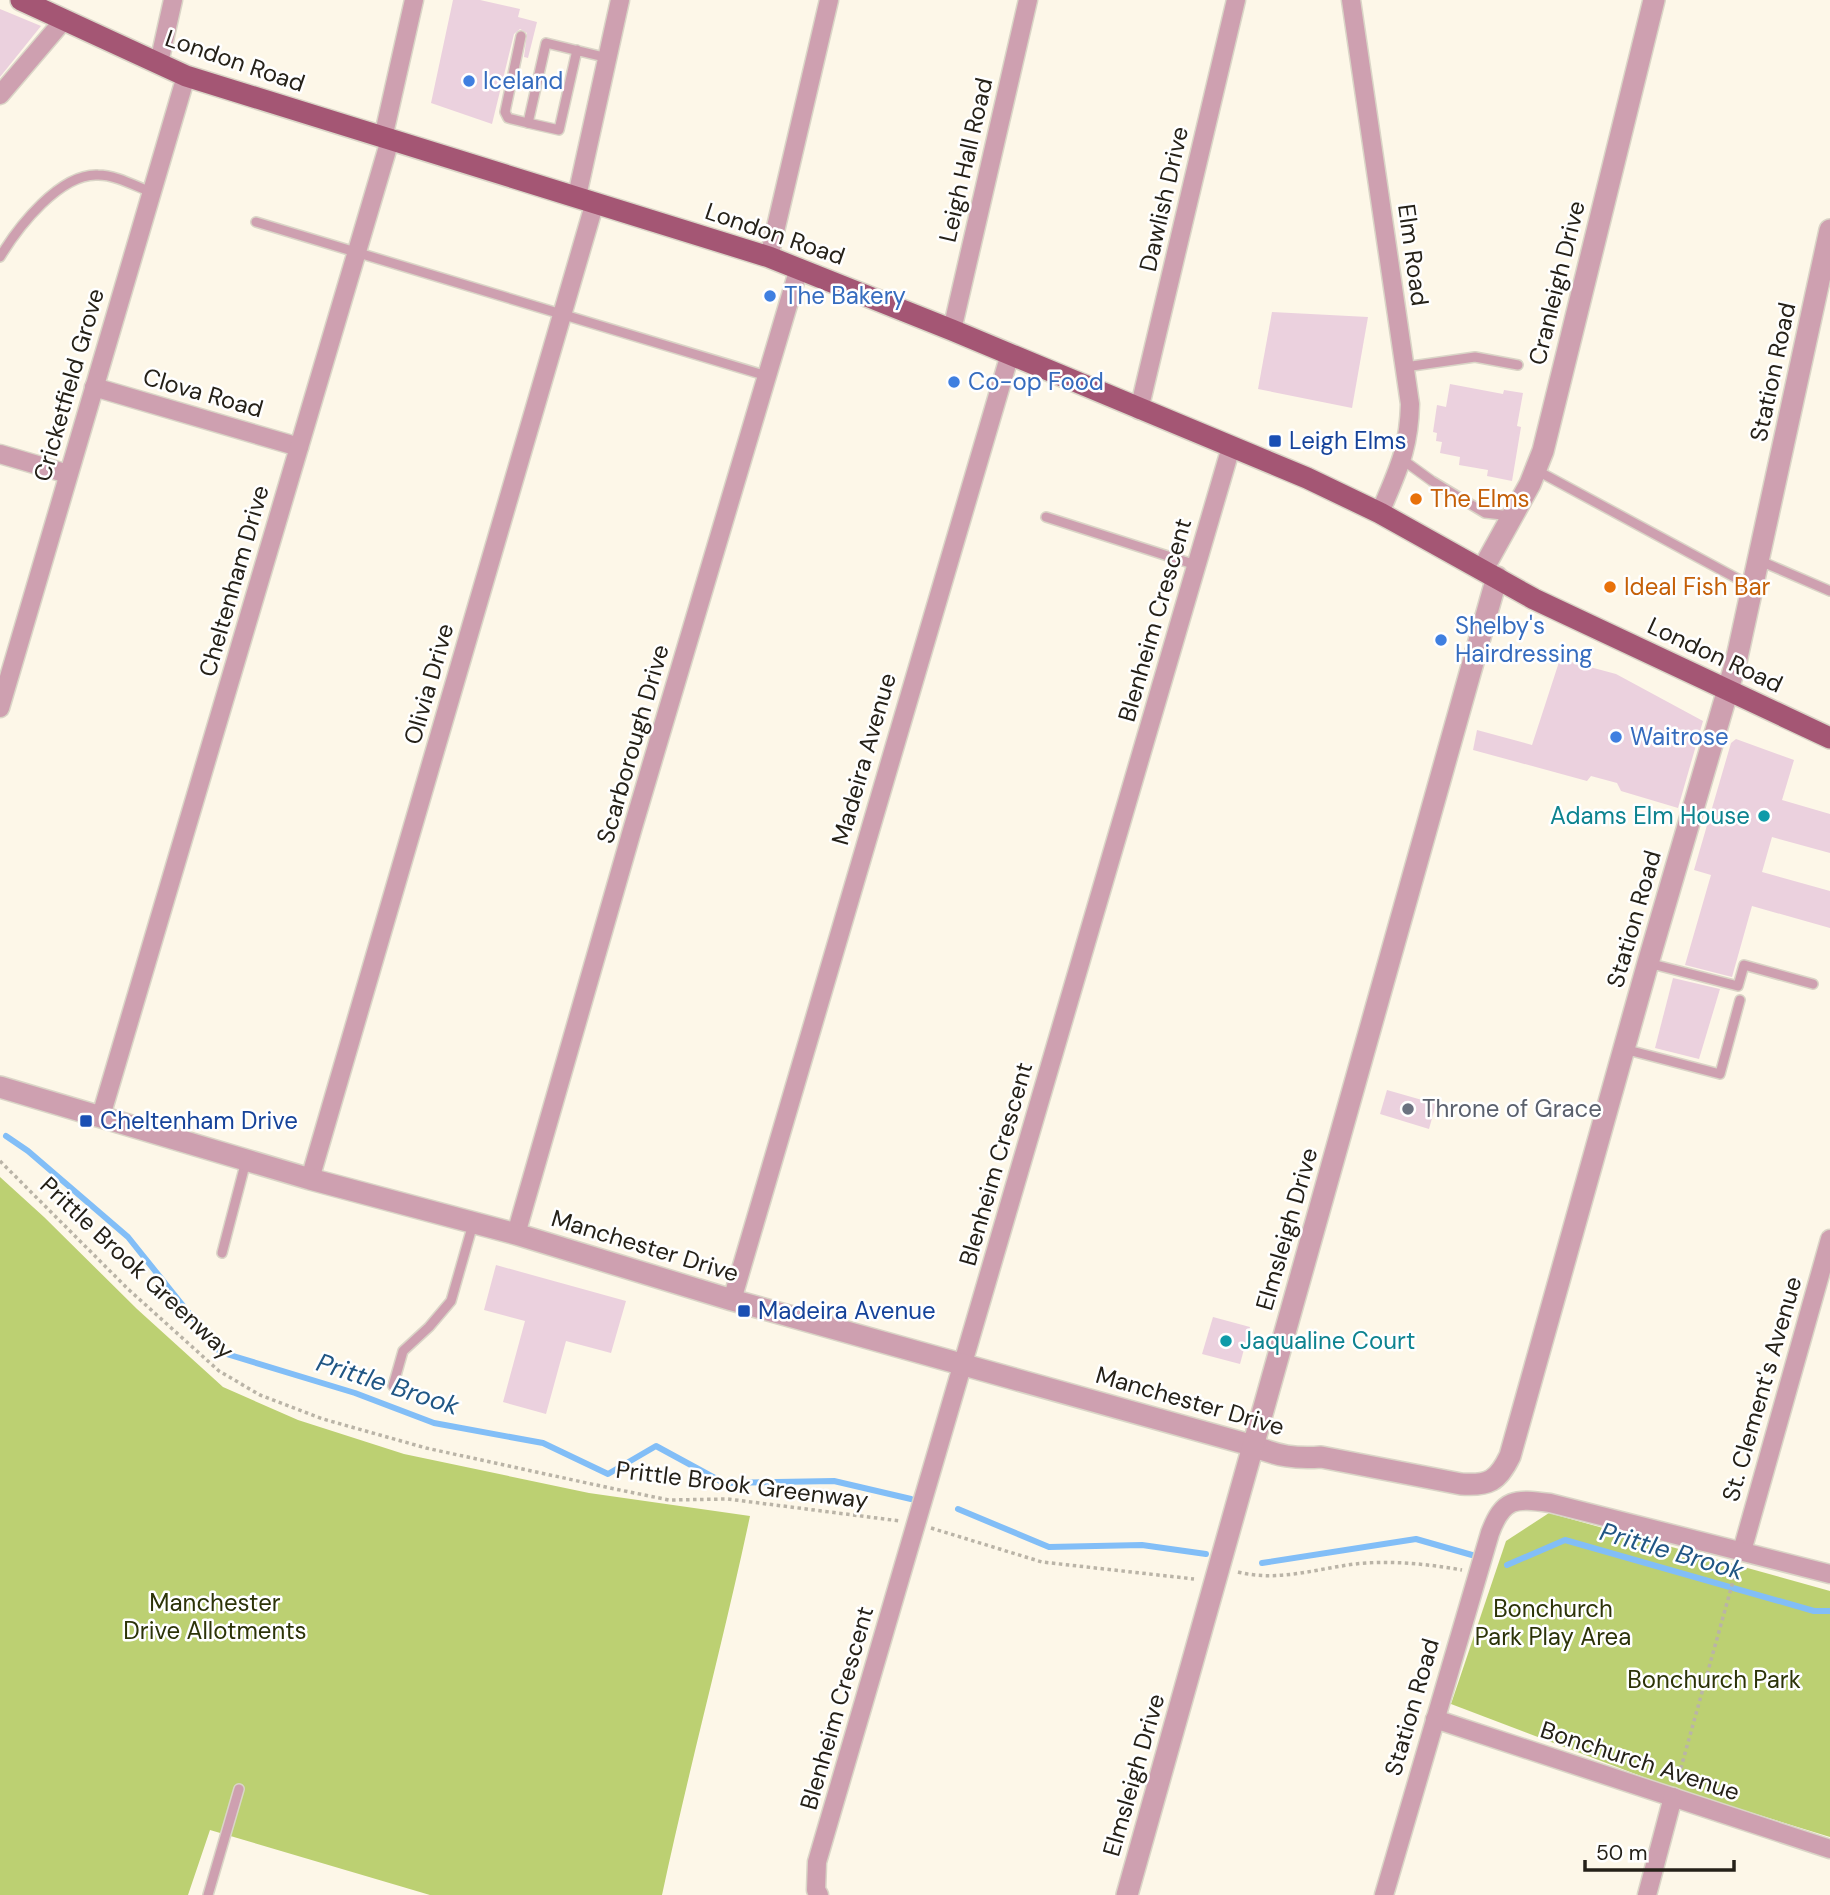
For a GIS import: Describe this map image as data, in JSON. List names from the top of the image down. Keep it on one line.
{"streets":{"main road":["London Road"],"street":["Leigh Hall Road","Dawlish Drive","Elm Road","Cranleigh Drive","Station Road","Cricketfield Grove","Clova Road","Cheltenham Drive","Blenheim Crescent","Olivia Drive","Scarborough Drive","Madeira Avenue","Elmsleigh Drive","Manchester Drive","St. Clement's Avenue","Bonchurch Avenue"],"path":["Prittle Brook Greenway"]},"crossings":[["London Road","Leigh Hall Road"],["London Road","Dawlish Drive"],["London Road","Elm Road"],["London Road","Cranleigh Drive"],["London Road","Station Road"],["London Road","Cricketfield Grove"],["London Road","Cheltenham Drive"],["London Road","Blenheim Crescent"],["London Road","Olivia Drive"],["London Road","Scarborough Drive"],["London Road","Madeira Avenue"],["London Road","Elmsleigh Drive"],["Cranleigh Drive","Elmsleigh Drive"],["Station Road","Manchester Drive"],["Station Road","St. Clement's Avenue"],["Station Road","Bonchurch Avenue"],["Cricketfield Grove","Clova Road"],["Clova Road","Cheltenham Drive"],["Cheltenham Drive","Manchester Drive"],["Blenheim Crescent","Manchester Drive"],["Blenheim Crescent","Prittle Brook Greenway"],["Olivia Drive","Manchester Drive"],["Scarborough Drive","Manchester Drive"],["Madeira Avenue","Manchester Drive"],["Elmsleigh Drive","Manchester Drive"]],"water":["Prittle Brook"],"parks":["Manchester Drive Allotments","Bonchurch Park Play Area","Bonchurch Park"],"places":{"other":["Iceland","The Bakery","Co-op Food","The Elms","Ideal Fish Bar","Shelby's Hairdressing","Waitrose","Adams Elm House","Throne of Grace","Jaqualine Court"],"transit":["Leigh Elms","Cheltenham Drive","Madeira Avenue"]},"scale_bar":"50 m"}
